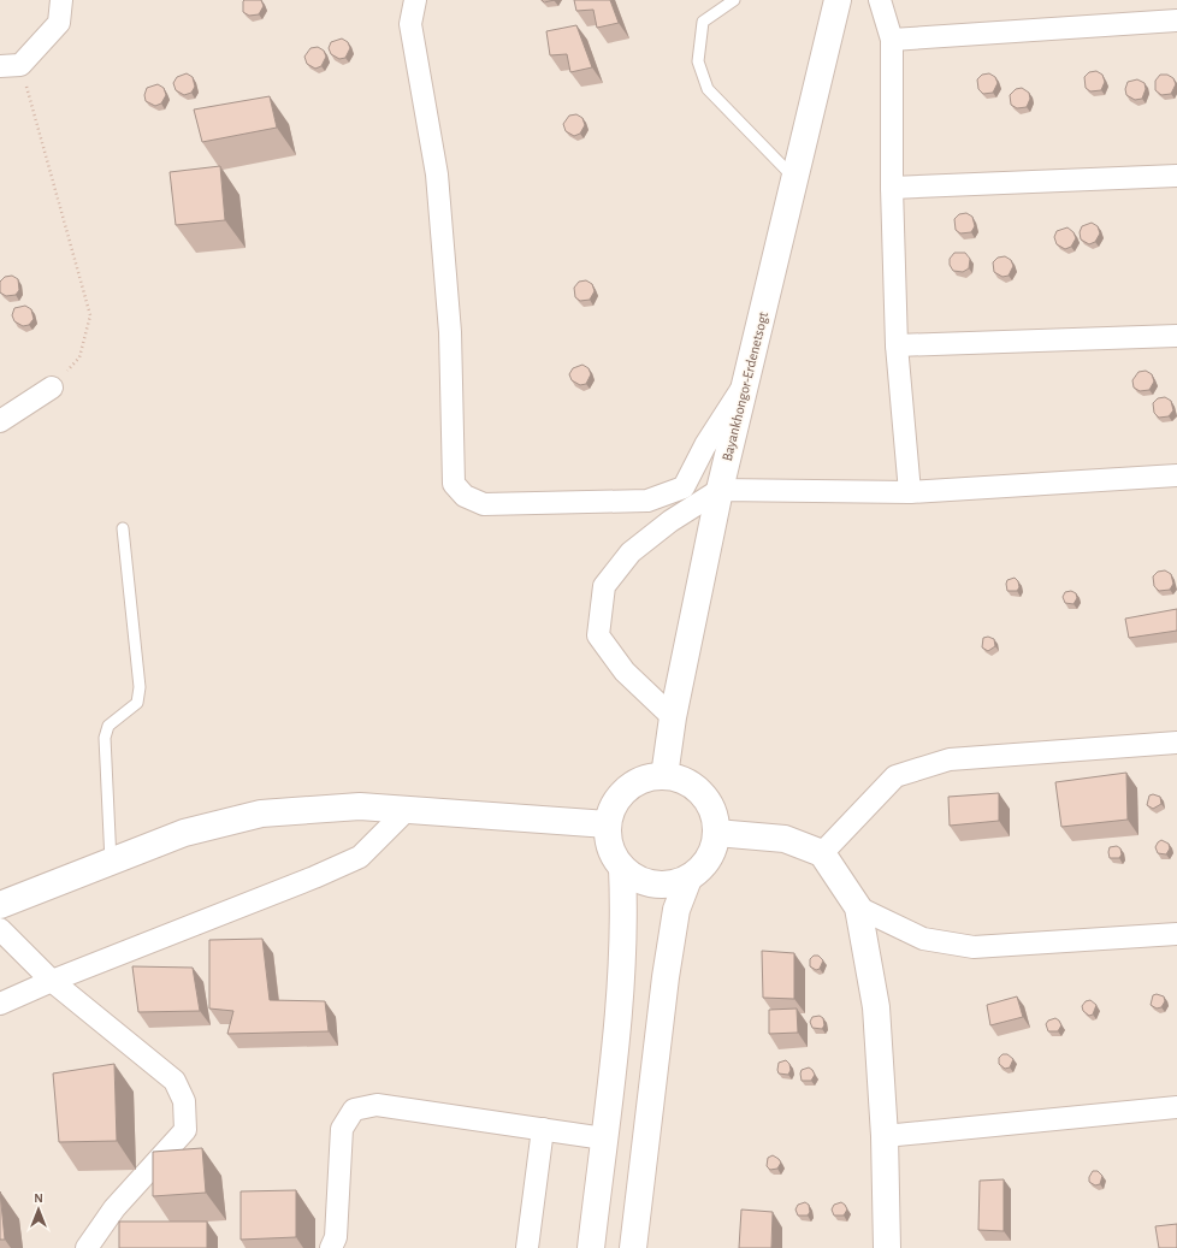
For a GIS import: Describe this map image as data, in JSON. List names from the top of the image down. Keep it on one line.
{"streets":{"street":["Bayankhongor-Erdenetsogt"]},"north":"top"}
